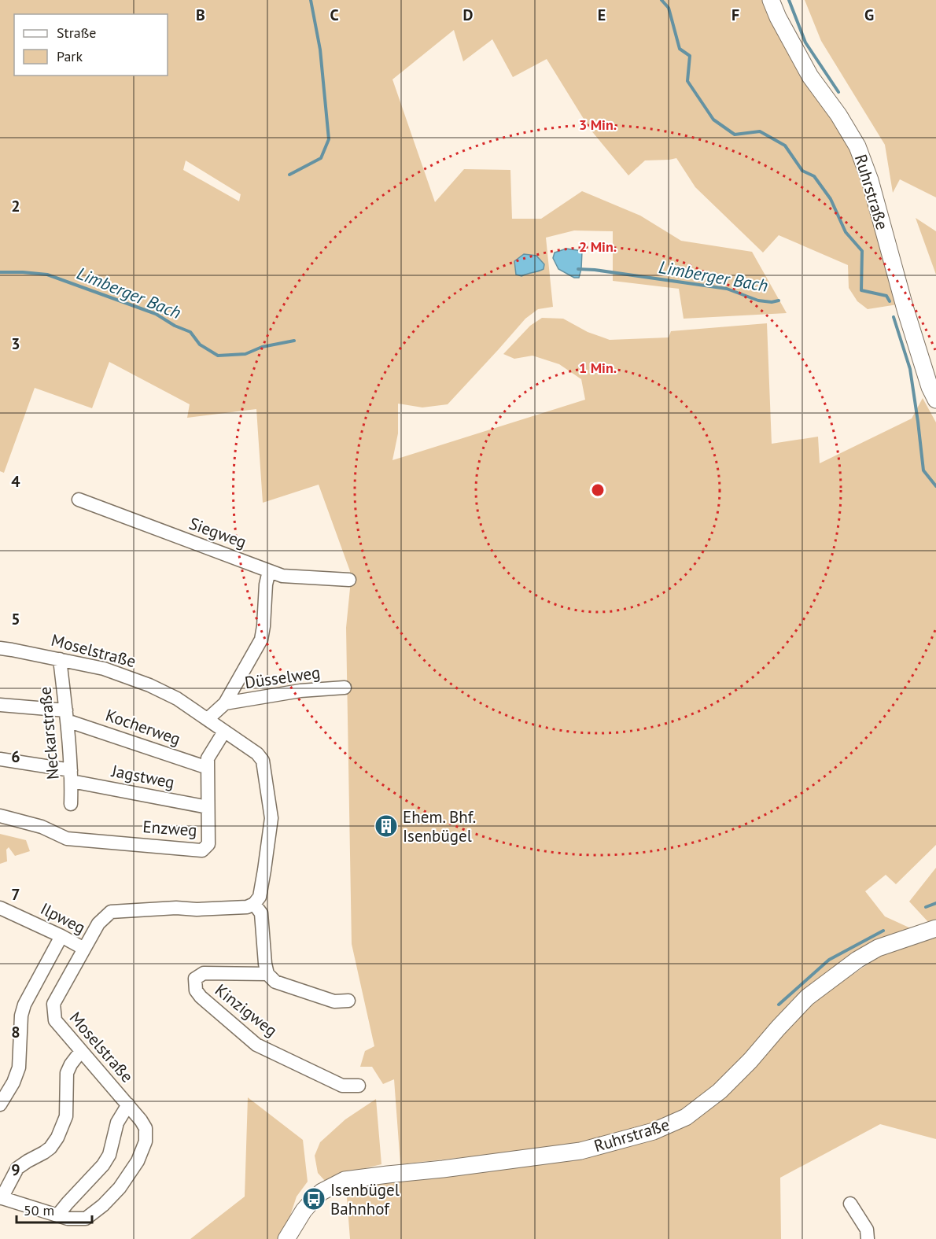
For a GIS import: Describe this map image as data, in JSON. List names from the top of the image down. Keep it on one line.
{"streets":{"main road":["Ruhrstraße"],"street":["Siegweg","Moselstraße","Düsselweg","Kocherweg","Neckarstraße","Jagstweg","Enzweg","Ilpweg","Kinzigweg"]},"crossings":[["Moselstraße","Neckarstraße"],["Moselstraße","Enzweg"],["Moselstraße","Ilpweg"],["Kocherweg","Neckarstraße"],["Kocherweg","Enzweg"],["Neckarstraße","Jagstweg"],["Jagstweg","Enzweg"]],"water":["Limberger Bach"],"places":{"building":["Ehem. Bhf. Isenbügel"],"bus stop":["Isenbügel Bahnhof"]},"legend":["Straße","Park"],"scale_bar":"50 m","grid":{"columns":["B","C","D","E","F","G"],"rows":["2","3","4","5","6","7","8","9"]},"rings":["3 Min.","2 Min.","1 Min."]}
